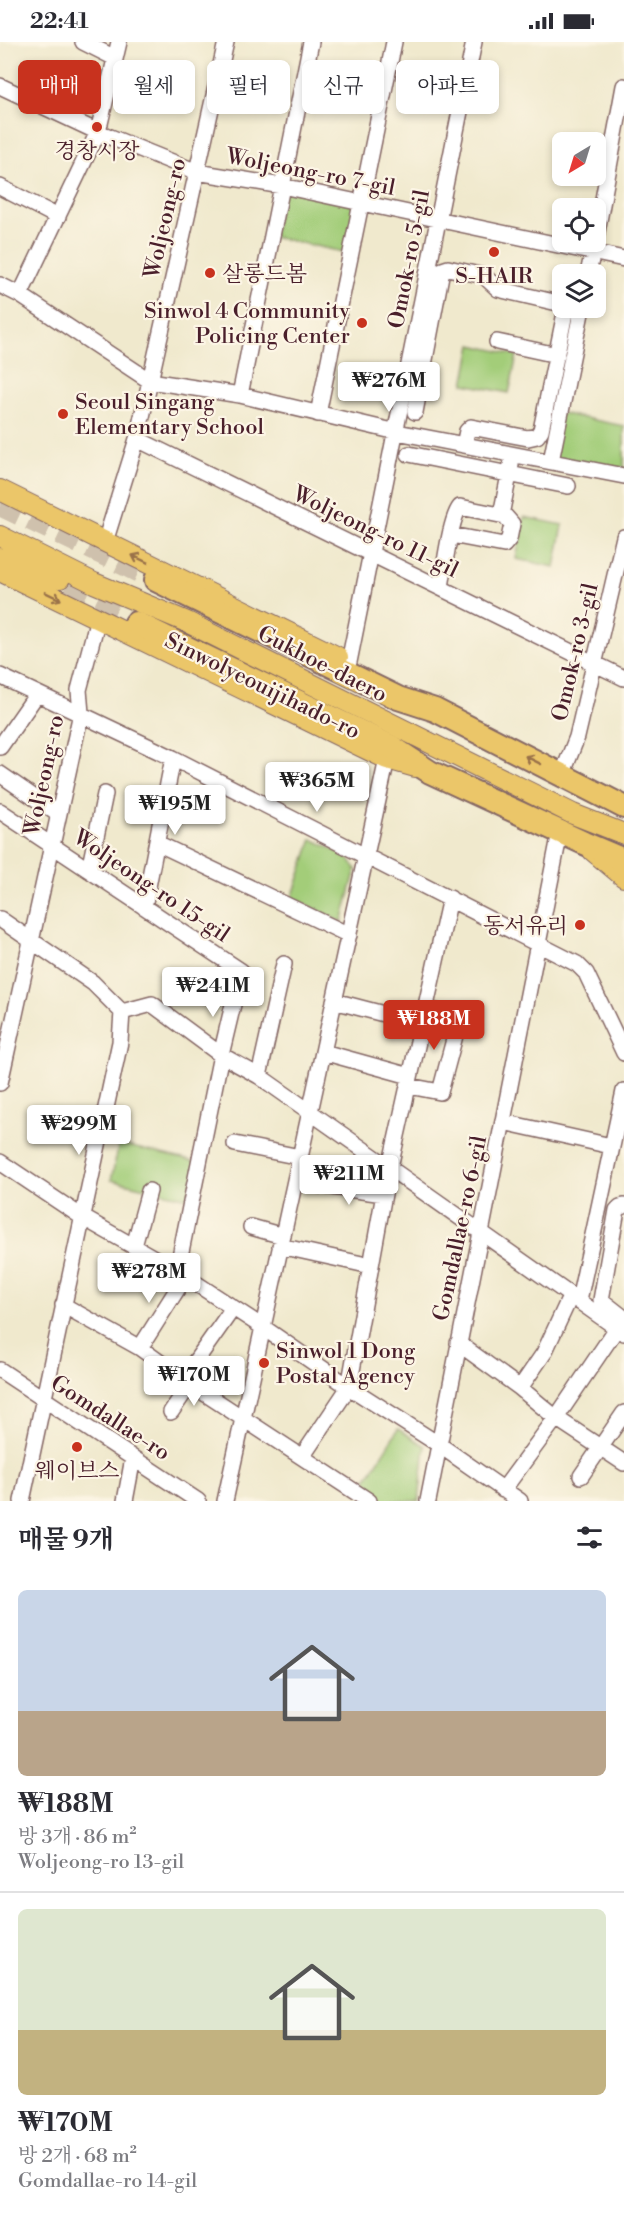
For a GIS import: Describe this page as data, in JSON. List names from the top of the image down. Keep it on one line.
{"streets":{"highway":["Sinwolyeouijihado-ro"],"main road":["Gukhoe-daero"],"street":["Woljeong-ro 7-gil","Woljeong-ro","Omok-ro 5-gil","Woljeong-ro 11-gil","Omok-ro 3-gil","Woljeong-ro 15-gil","Gomdallae-ro 6-gil","Gomdallae-ro"]},"crossings":[["Woljeong-ro 7-gil","Woljeong-ro"],["Woljeong-ro 7-gil","Omok-ro 5-gil"],["Woljeong-ro","Woljeong-ro 11-gil"],["Woljeong-ro","Woljeong-ro 15-gil"],["Omok-ro 5-gil","Woljeong-ro 11-gil"],["Woljeong-ro 11-gil","Omok-ro 3-gil"],["Sinwolyeouijihado-ro","Gomdallae-ro 6-gil"]],"places":["경창시장","S-HAIR","살롱드봄","Sinwol 4 Community Policing Center","Seoul Singang Elementary School","동서유리","Sinwol 1 Dong Postal Agency","웨이브스"],"north":"bottom left","page":{"status":"22:41","chip":["매매","월세","필터","신규","아파트"],"price":["₩276M","₩365M","₩195M","₩241M","₩188M","₩299M","₩211M","₩278M","₩170M"],"heading":"매물 9개","list":[{"name":"₩188M","note":"방 3개 · 86 m² · Woljeong-ro 13-gil"},{"name":"₩170M","note":"방 2개 · 68 m² · Gomdallae-ro 14-gil"}]}}
